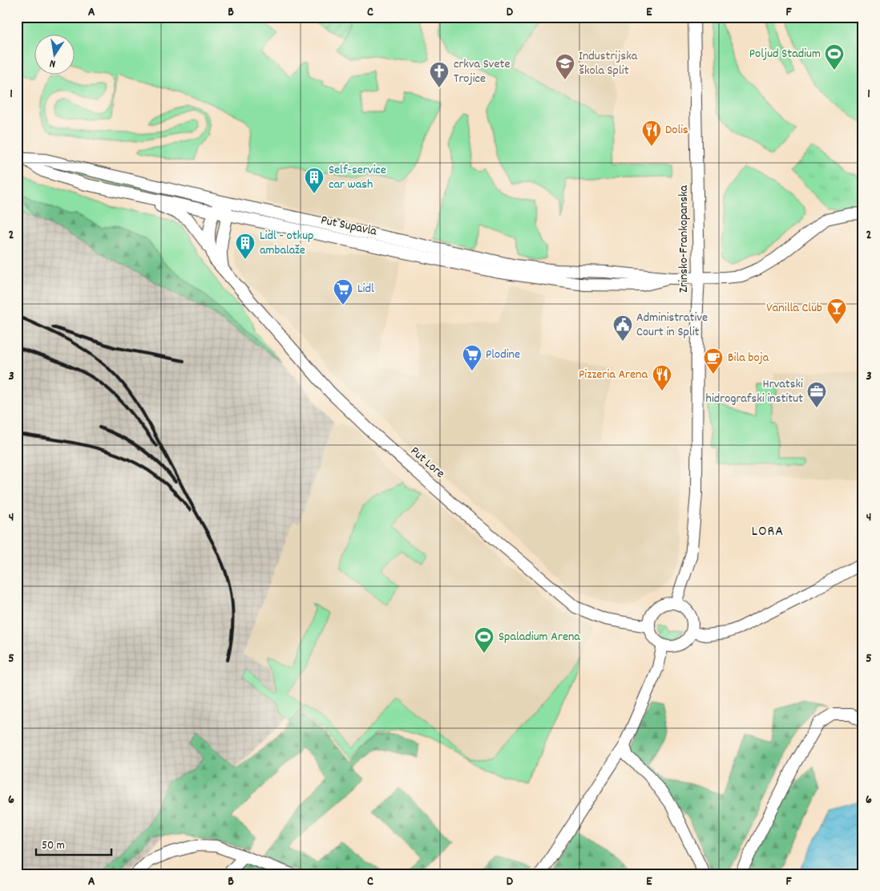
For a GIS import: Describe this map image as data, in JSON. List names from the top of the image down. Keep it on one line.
{"streets":{"street":["Put Supavla","Zrinsko-Frankopanska","Put Lore"]},"crossings":[["Put Supavla","Zrinsko-Frankopanska"],["Put Supavla","Put Lore"],["Zrinsko-Frankopanska","Put Lore"]],"districts":["LORA"],"places":{"sports":["Poljud Stadium","Spaladium Arena"],"school or university":["Industrijska škola Split"],"church":["crkva Svete Trojice"],"restaurant":["Dolis","Pizzeria Arena"],"building":["Self-service car wash","Lidl - otkup ambalaže"],"supermarket":["Lidl","Plodine"],"bar":["Vanilla Club"],"public building":["Administrative Court in Split"],"cafe":["Bila boja"],"office":["Hrvatski hidrografski institut"]},"scale_bar":"50 m","north":"bottom","grid":{"columns":["A","B","C","D","E","F"],"rows":["1","2","3","4","5","6"]}}
